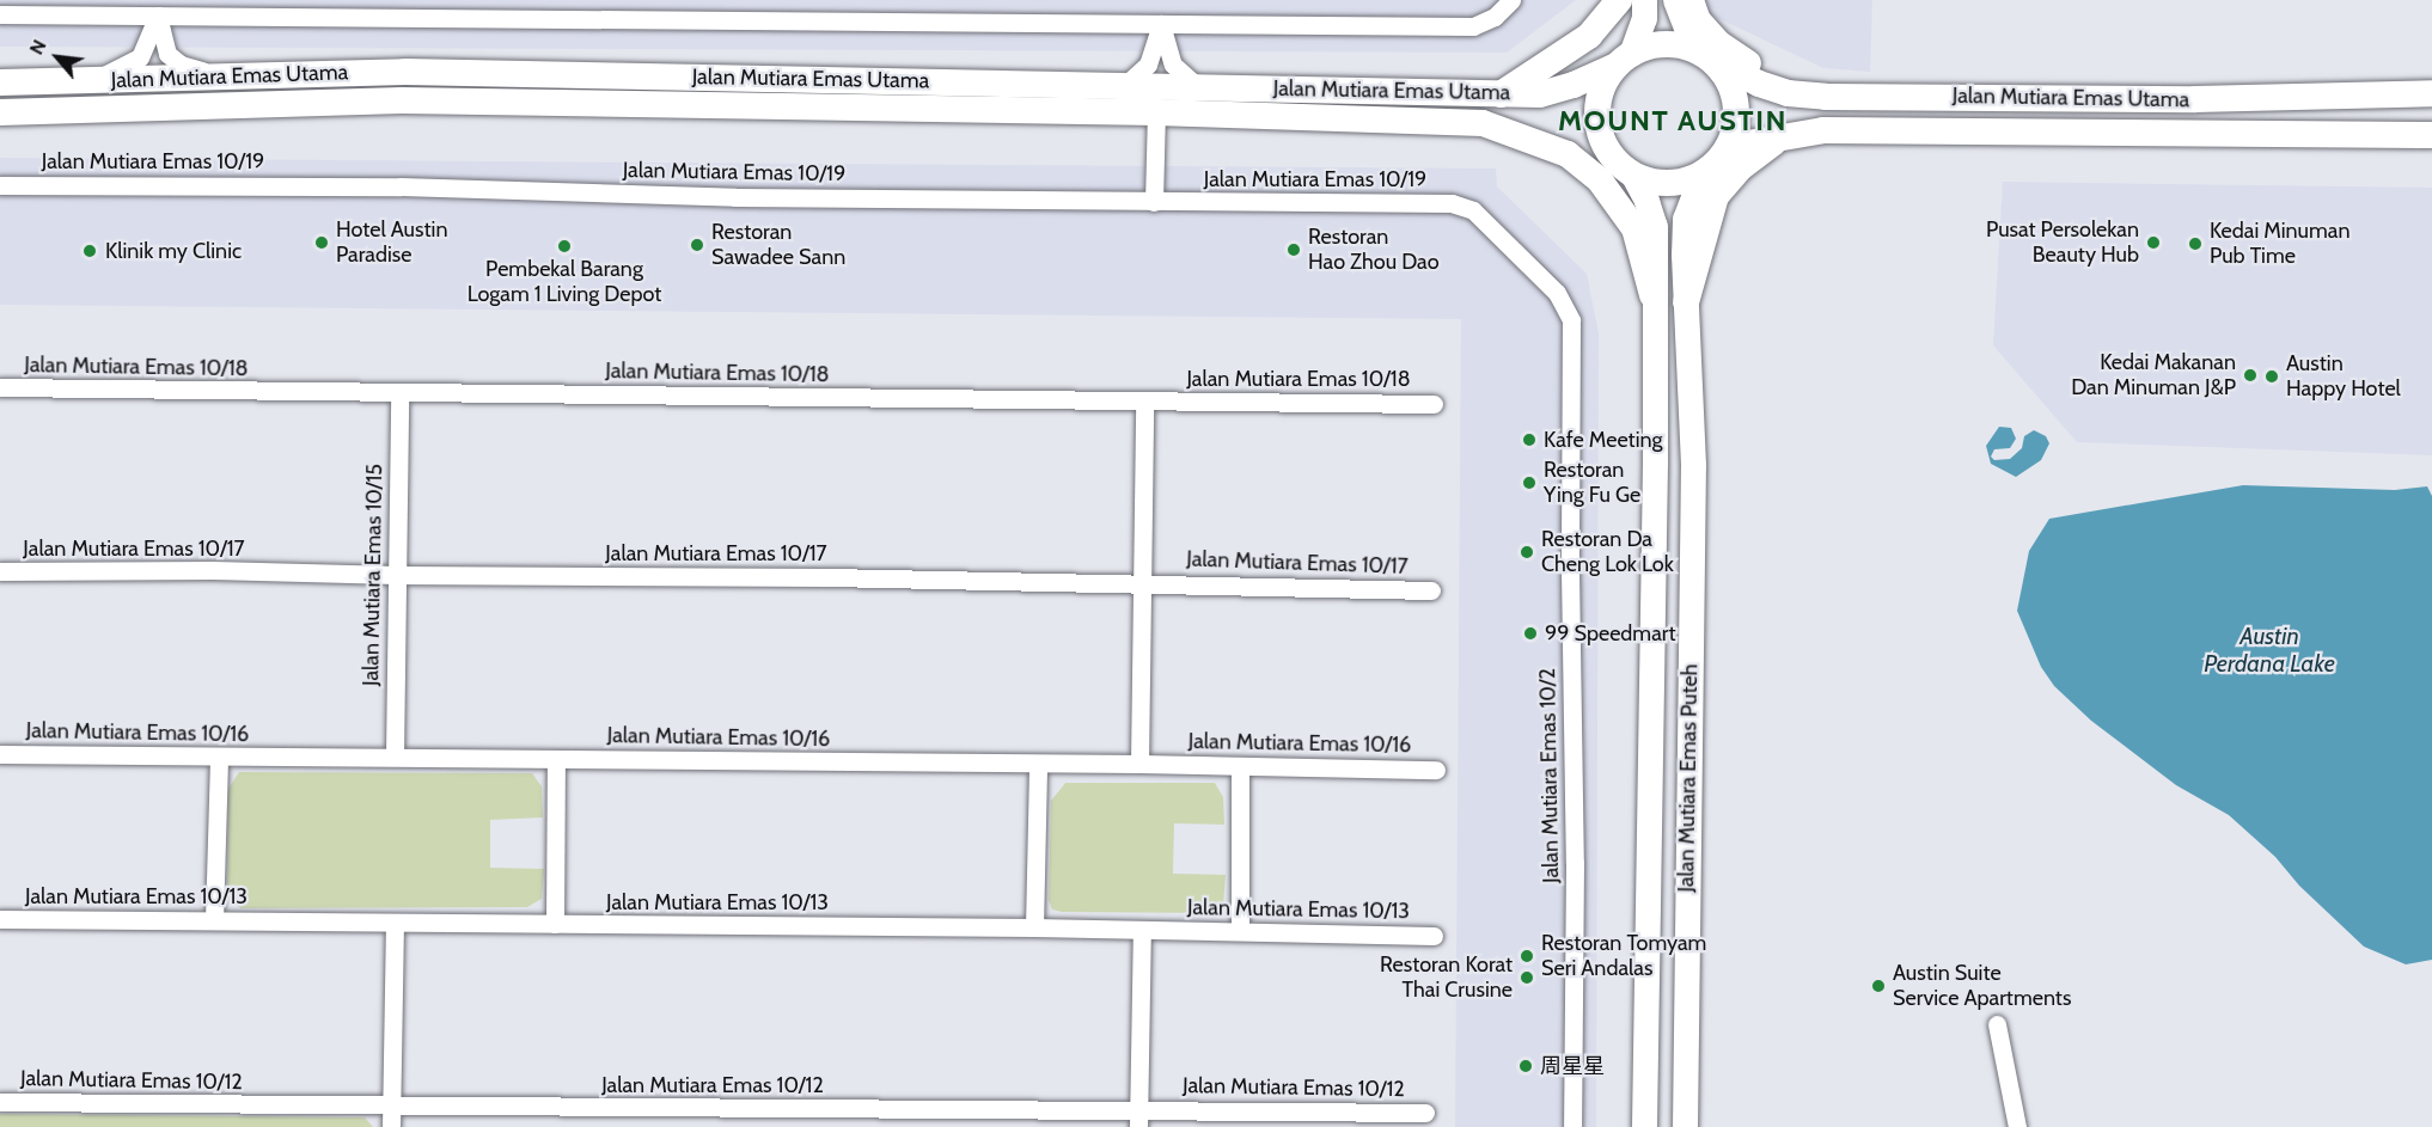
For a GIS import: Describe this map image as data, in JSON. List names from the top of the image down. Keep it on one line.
{"streets":{"main road":["Jalan Mutiara Emas Utama"],"street":["Jalan Mutiara Emas 10/19","Jalan Mutiara Emas 10/18","Jalan Mutiara Emas 10/17","Jalan Mutiara Emas 10/15","Jalan Mutiara Emas 10/16","Jalan Mutiara Emas 10/2","Jalan Mutiara Emas Puteh","Jalan Mutiara Emas 10/13","Jalan Mutiara Emas 10/12"]},"crossings":[["Jalan Mutiara Emas Utama","Jalan Mutiara Emas Puteh"],["Jalan Mutiara Emas 10/19","Jalan Mutiara Emas 10/2"],["Jalan Mutiara Emas 10/18","Jalan Mutiara Emas 10/15"],["Jalan Mutiara Emas 10/17","Jalan Mutiara Emas 10/15"],["Jalan Mutiara Emas 10/15","Jalan Mutiara Emas 10/16"]],"districts":["MOUNT AUSTIN"],"water":["Austin Perdana Lake"],"places":["Hotel Austin Paradise","Pusat Persolekan Beauty Hub","Kedai Minuman Pub Time","Restoran Sawadee Sann","Pembekal Barang Logam 1 Living Depot","Restoran Hao Zhou Dao","Klinik my Clinic","Kedai Makanan Dan Minuman J&P","Austin Happy Hotel","Kafe Meeting","Restoran Ying Fu Ge","Restoran Da Cheng Lok Lok","99 Speedmart","Restoran Tomyam Seri Andalas","Restoran Korat Thai Crusine","Austin Suite Service Apartments","周星星"],"north":"top left"}
